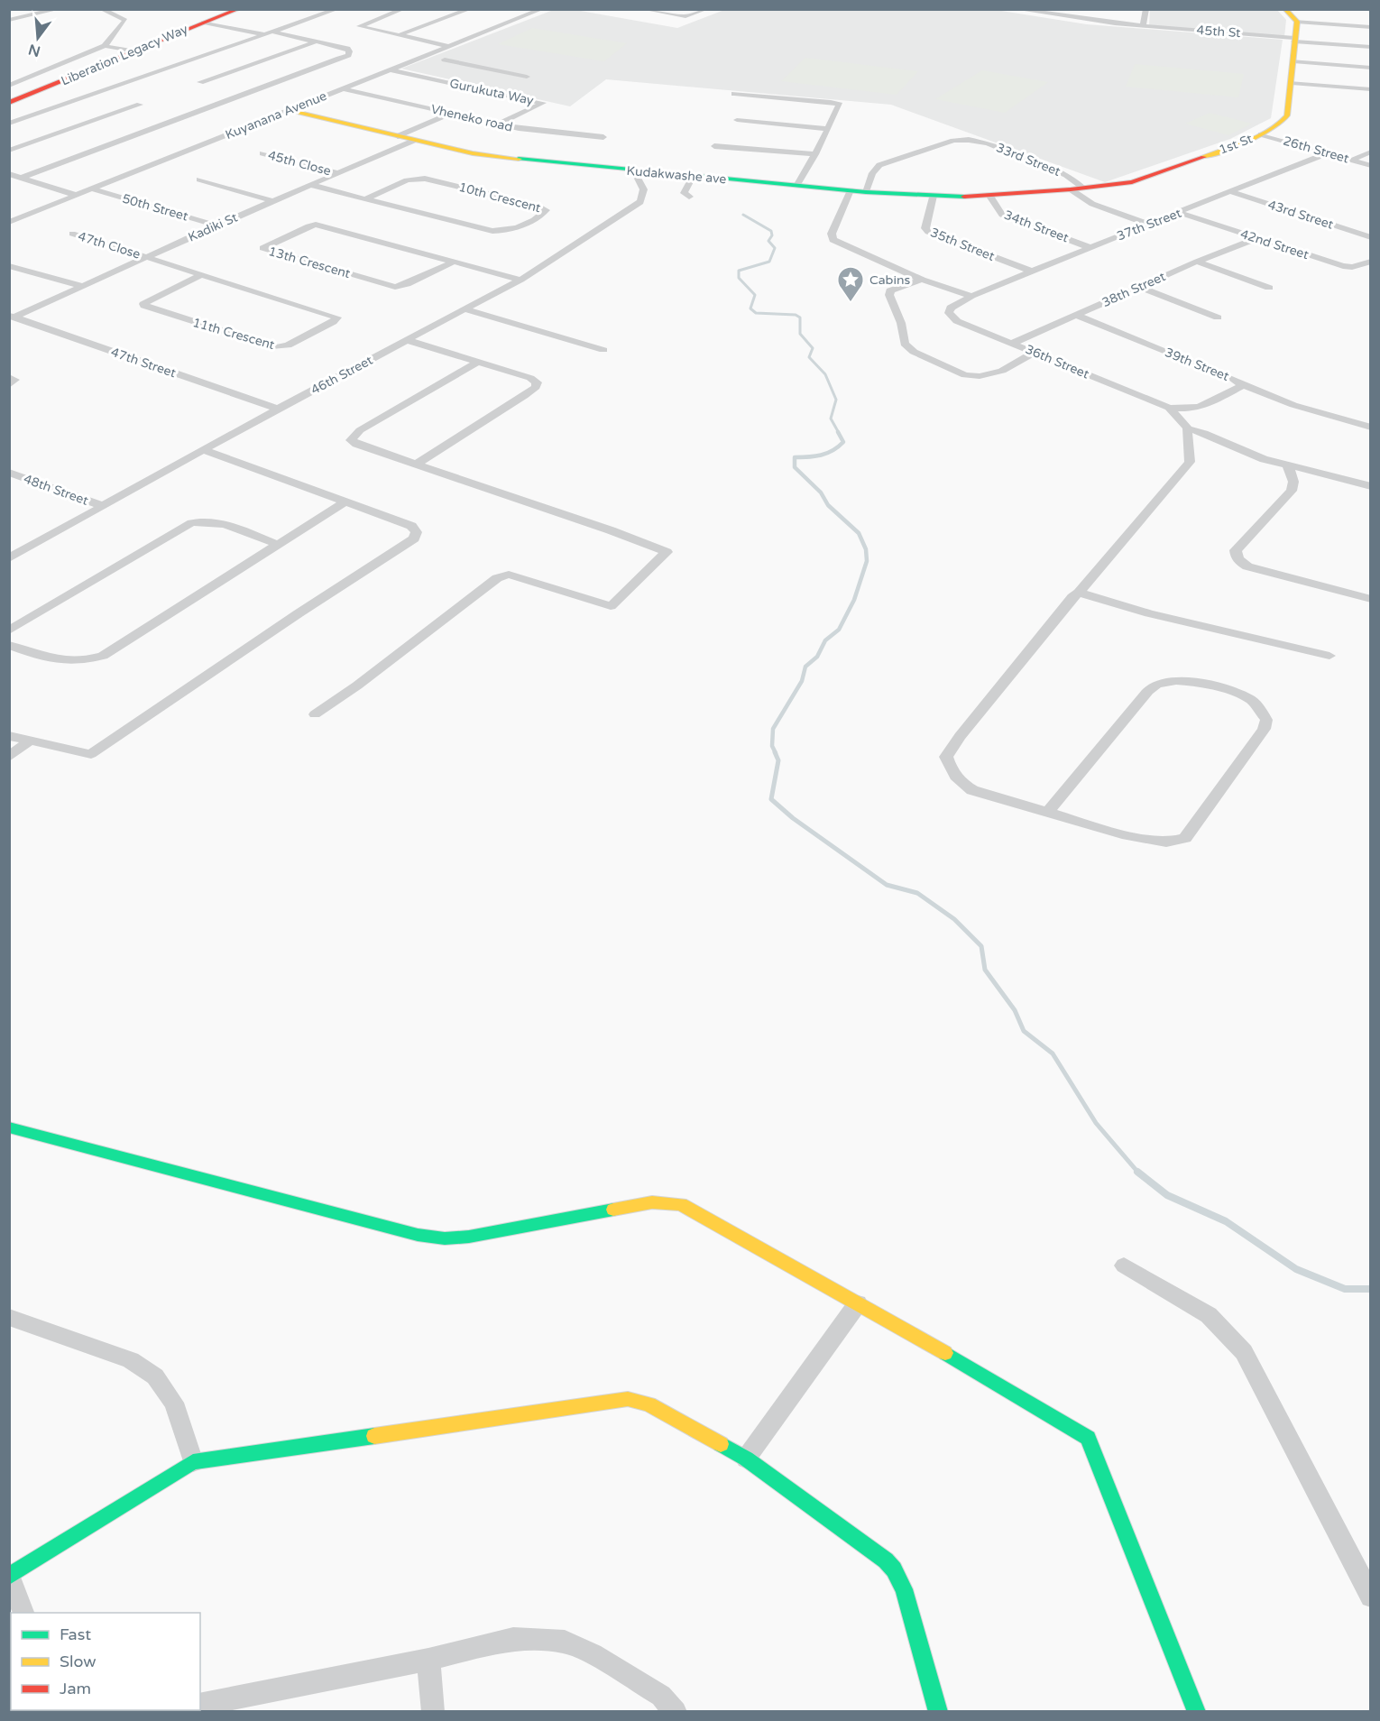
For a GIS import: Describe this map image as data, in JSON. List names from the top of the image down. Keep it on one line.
{"streets":{"street":["45th St","Liberation Legacy Way","Gurukuta Way","Kuyanana Avenue","Vheneko road","1st St","26th Street","33rd Street","45th Close","Kudakwashe ave","10th Crescent","50th Street","43rd Street","37th Street","34th Street","Kadiki St","35th Street","42nd Street","47th Close","13th Crescent","38th Street","11th Crescent","36th Street","47th Street","39th Street","46th Street","48th Street"]},"crossings":[["45th St","1st St"],["Gurukuta Way","Kuyanana Avenue"],["Gurukuta Way","Vheneko road"],["Kuyanana Avenue","Vheneko road"],["Kuyanana Avenue","Kudakwashe ave"],["Kuyanana Avenue","50th Street"],["1st St","26th Street"],["1st St","33rd Street"],["1st St","Kudakwashe ave"],["26th Street","37th Street"],["33rd Street","Kudakwashe ave"],["33rd Street","37th Street"],["45th Close","Kadiki St"],["Kudakwashe ave","34th Street"],["Kudakwashe ave","Kadiki St"],["Kudakwashe ave","35th Street"],["Kudakwashe ave","46th Street"],["10th Crescent","Kadiki St"],["50th Street","Kadiki St"],["43rd Street","37th Street"],["37th Street","34th Street"],["37th Street","35th Street"],["37th Street","42nd Street"],["37th Street","36th Street"],["Kadiki St","47th Close"],["Kadiki St","11th Crescent"],["Kadiki St","47th Street"],["42nd Street","38th Street"],["47th Close","11th Crescent"],["13th Crescent","46th Street"],["38th Street","36th Street"],["38th Street","39th Street"],["36th Street","39th Street"],["47th Street","46th Street"],["46th Street","48th Street"]],"places":{"place":["Cabins"]},"legend":["Fast","Slow","Jam"],"north":"bottom"}
